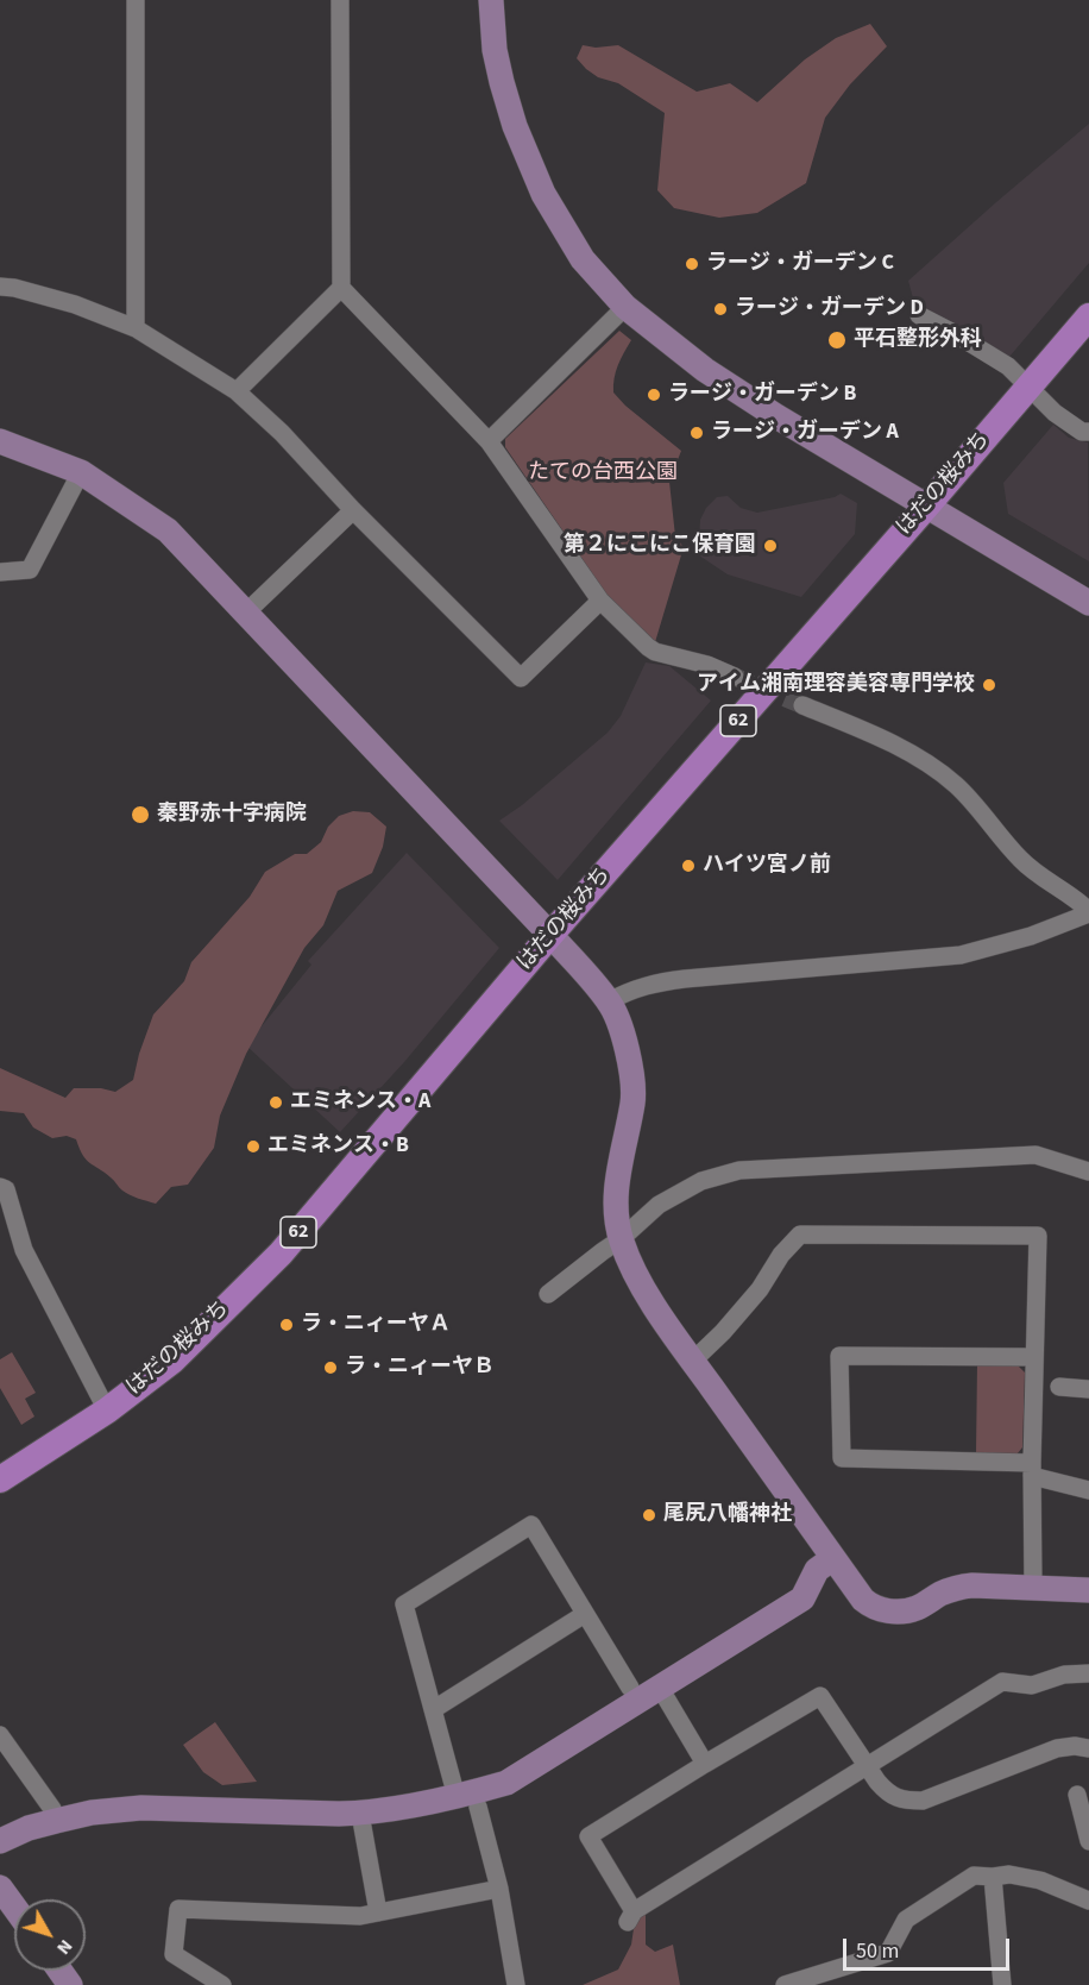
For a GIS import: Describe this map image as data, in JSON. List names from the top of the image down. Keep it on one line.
{"streets":{"main road":["はだの桜みち","62"]},"parks":["たての台西公園"],"places":["ラージ・ガーデン C","ラージ・ガーデン D","平石整形外科","ラージ・ガーデン B","ラージ・ガーデン A","第２にこにこ保育園","アイム湘南理容美容専門学校","秦野赤十字病院","ハイツ宮ノ前","エミネンス・A","エミネンス・B","ラ・ニィーヤＡ","ラ・ニィーヤＢ","尾尻八幡神社"],"scale_bar":"50 m","north":"bottom right"}
